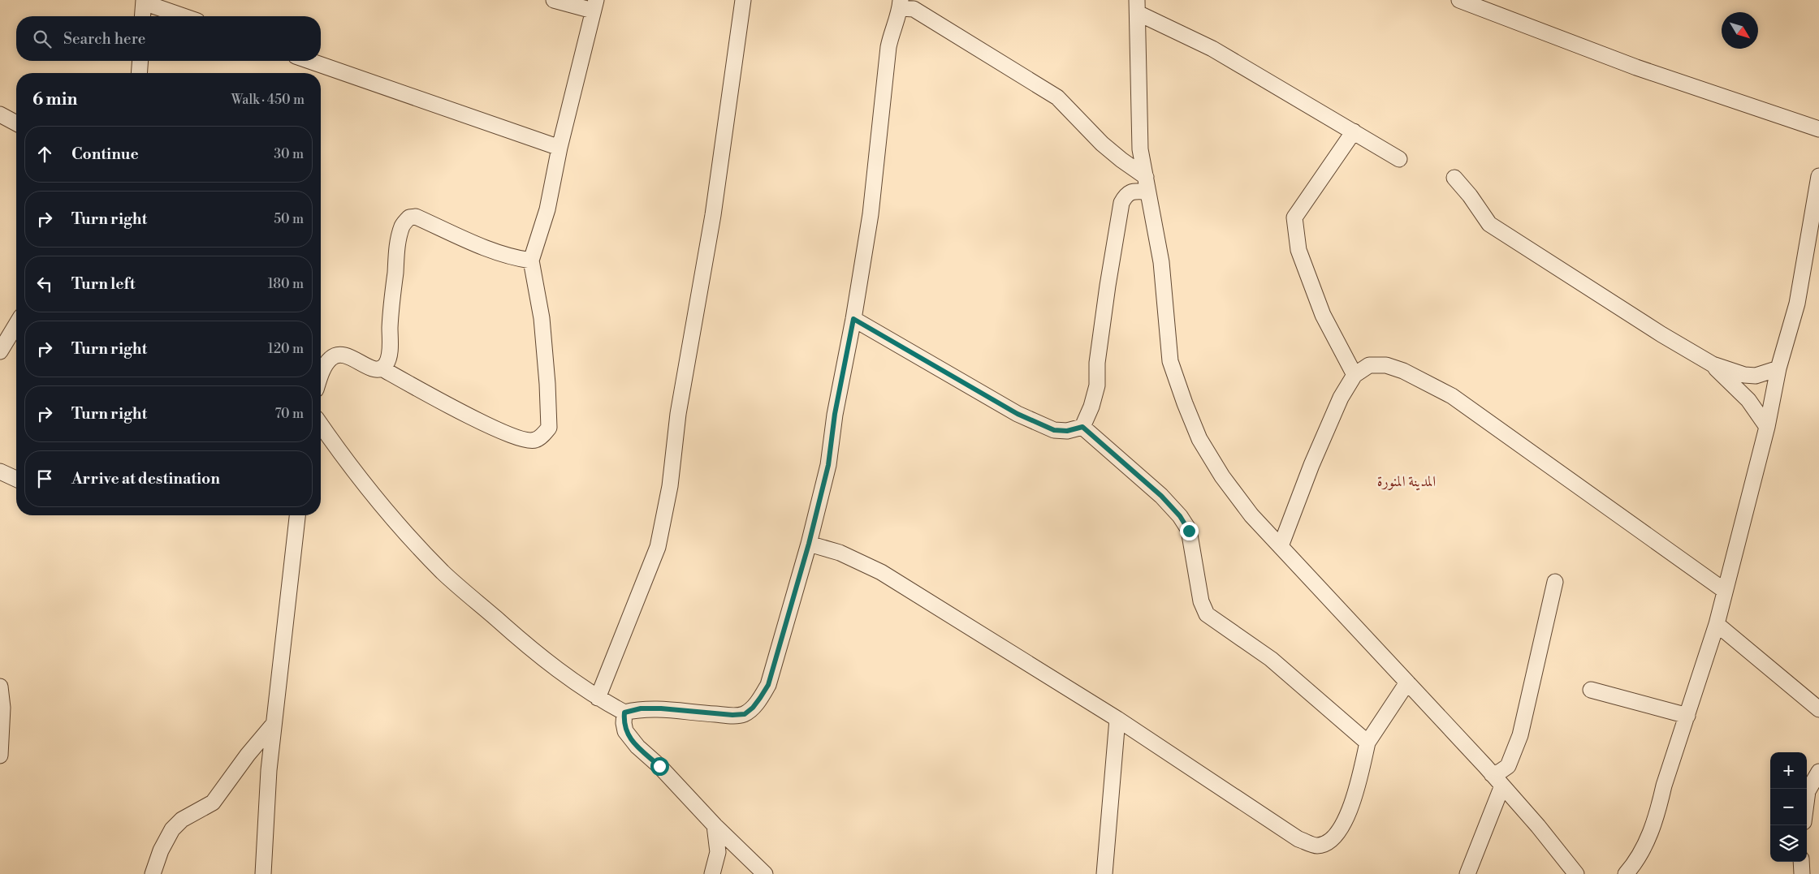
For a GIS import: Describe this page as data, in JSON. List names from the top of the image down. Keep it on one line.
{"districts":["المدينة المنورة"],"north":"bottom right","page":{"search":"Search here","heading":["6 min","Walk · 450 m"],"list":[["Continue","30 m"],["Turn right","50 m"],["Turn left","180 m"],["Turn right","120 m"],["Turn right","70 m"],"Arrive at destination"],"map_buttons":["+","−"]}}
